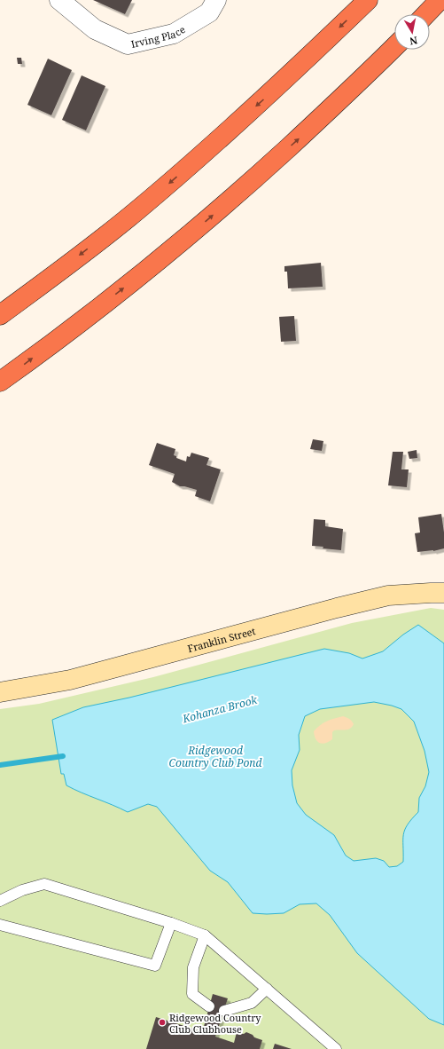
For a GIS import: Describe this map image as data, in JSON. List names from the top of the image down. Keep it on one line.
{"streets":{"main road":["Franklin Street"],"street":["Irving Place"]},"water":["Kohanza Brook","Ridgewood Country Club Pond"],"places":["Ridgewood Country Club Clubhouse"],"north":"bottom"}
